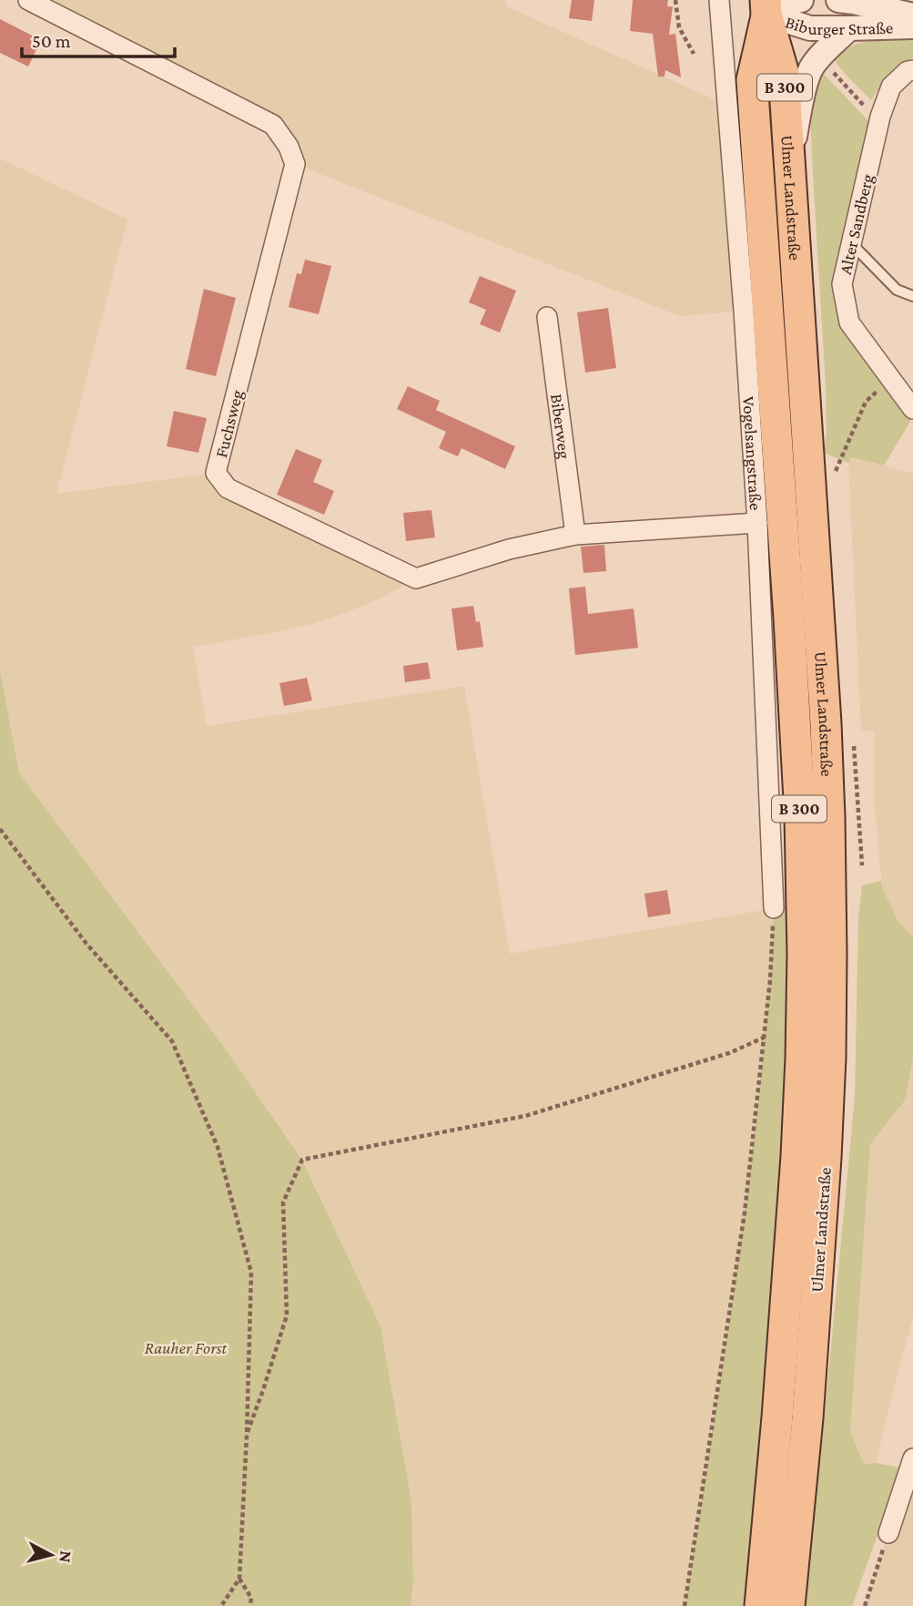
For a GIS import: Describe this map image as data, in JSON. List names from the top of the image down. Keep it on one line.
{"streets":{"main road":["B 300","Ulmer Landstraße"],"street":["Biburger Straße","Alter Sandberg","Fuchsweg","Biberweg","Vogelsangstraße"]},"crossings":[["Biburger Straße","Ulmer Landstraße"],["Fuchsweg","Biberweg"],["Fuchsweg","Vogelsangstraße"]],"parks":["Rauher Forst"],"scale_bar":"50 m","north":"right"}
